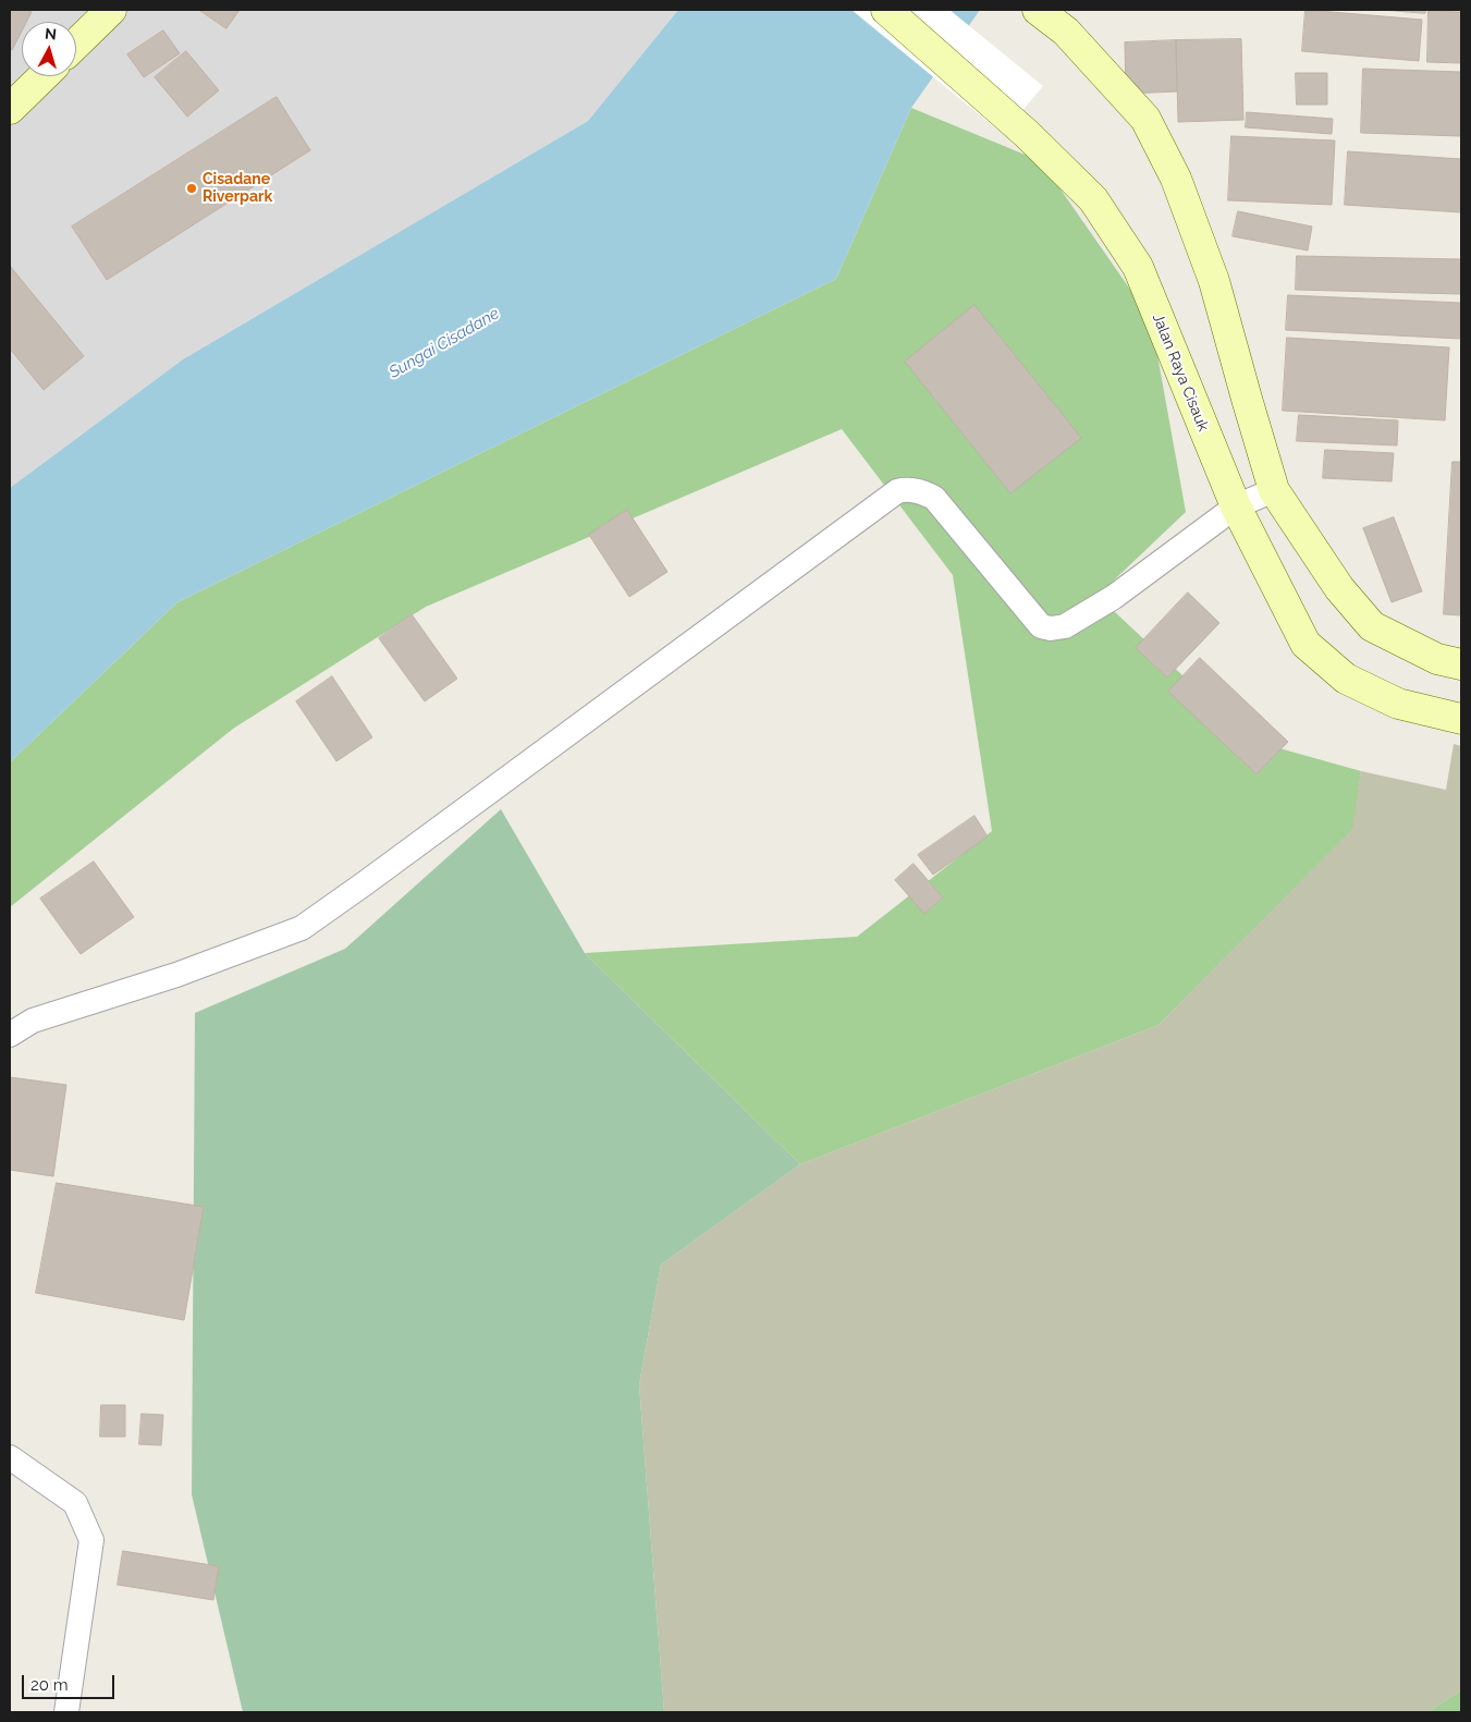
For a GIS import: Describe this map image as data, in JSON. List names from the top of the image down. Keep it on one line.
{"streets":{"main road":["Jalan Raya Cisauk"]},"water":["Sungai Cisadane"],"places":["Cisadane Riverpark"],"scale_bar":"20 m","north":"top"}
